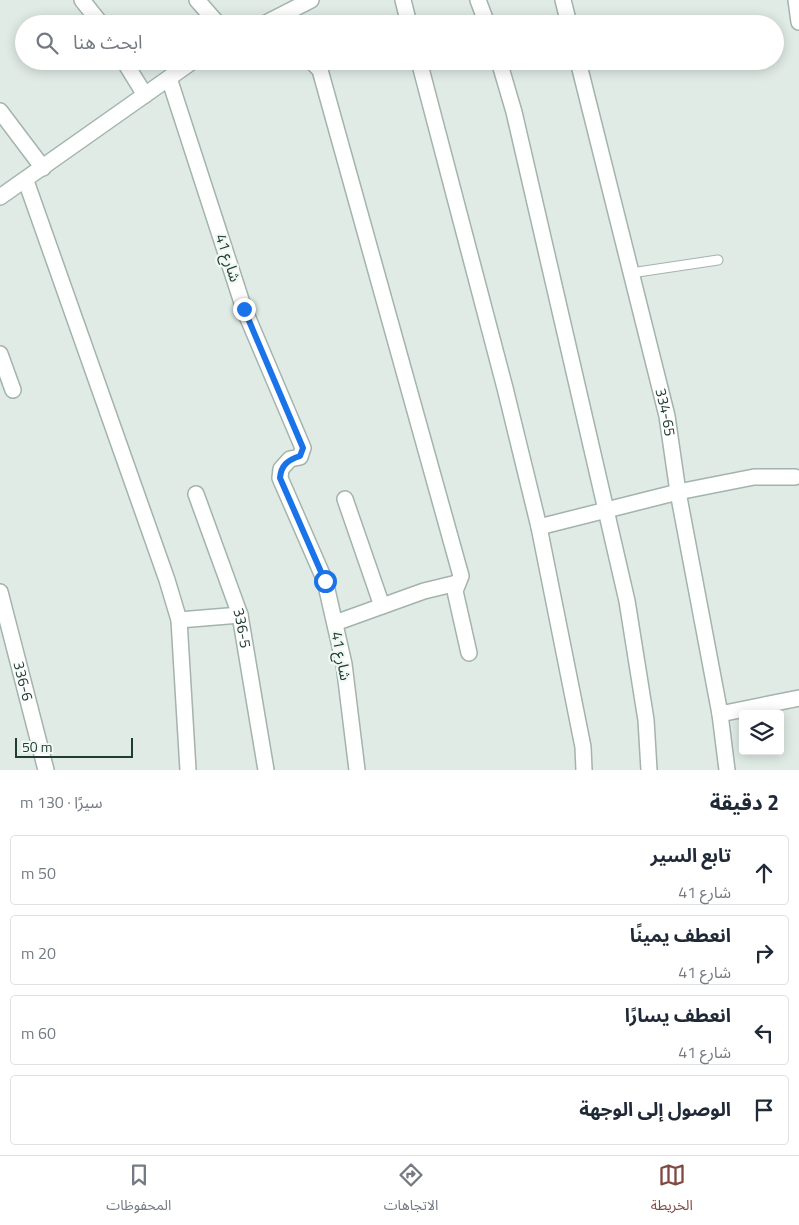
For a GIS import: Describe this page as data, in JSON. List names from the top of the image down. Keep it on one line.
{"streets":{"street":["شارع 41","334-65","336-5","336-6"]},"scale_bar":"50 m","page":{"search":"ابحث هنا","scale":"50 m","heading":["2 دقيقة","سيرًا · 130 m"],"list":[["تابع السير","شارع 41","50 m"],["انعطف يمينًا","شارع 41","20 m"],["انعطف يسارًا","شارع 41","60 m"],"الوصول إلى الوجهة"],"nav":["الخريطة","الاتجاهات","المحفوظات"]}}
